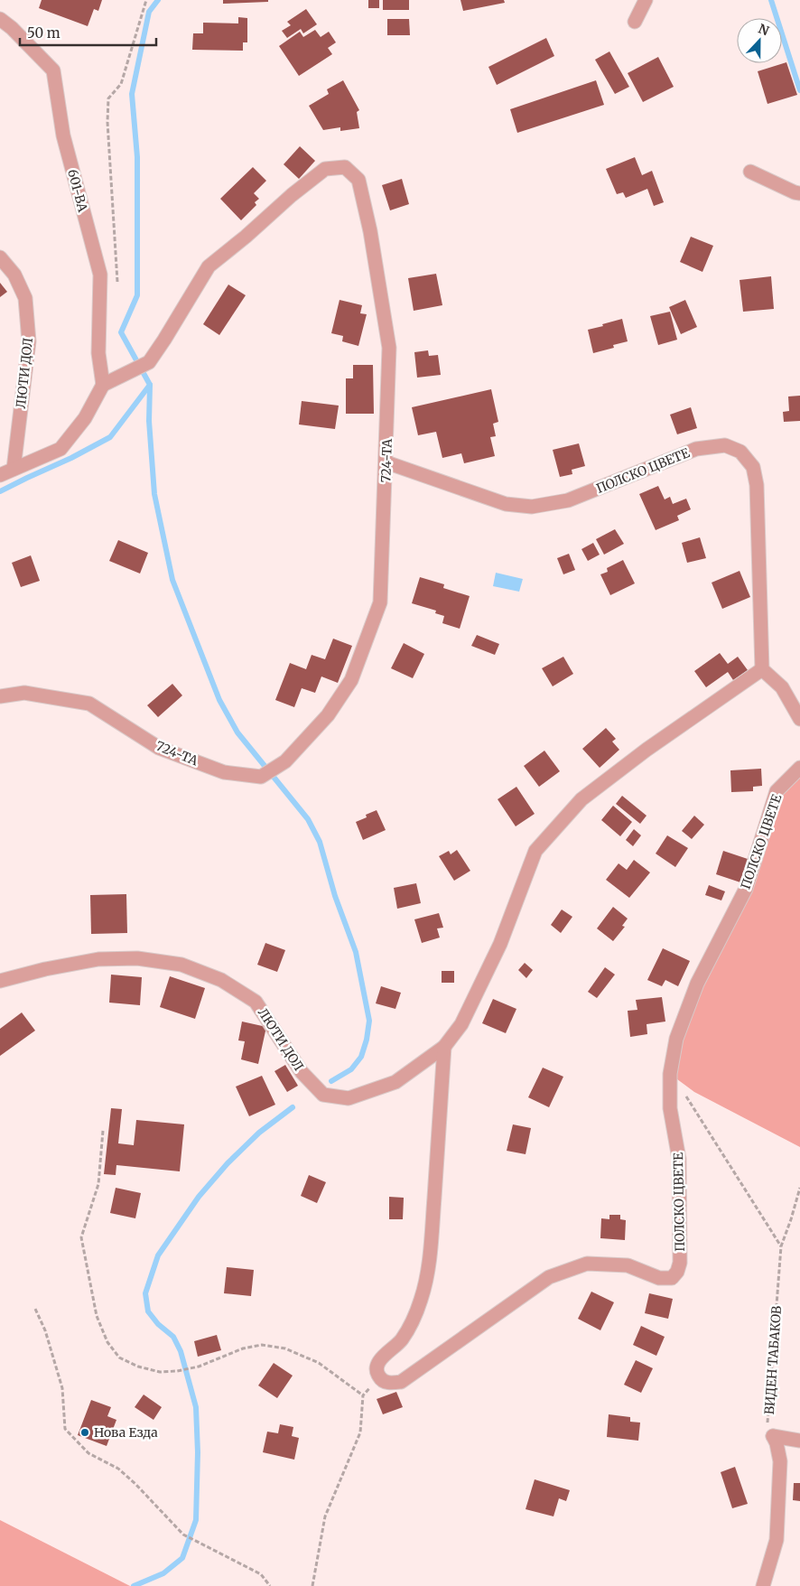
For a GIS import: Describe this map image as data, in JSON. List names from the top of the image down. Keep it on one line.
{"streets":{"street":["601-ВА","ЛЮТИ ДОЛ","724-ТА","ПОЛСКО ЦВЕТЕ"],"path":["ВИДЕН ТАБАКОВ"]},"crossings":[["601-ВА","724-ТА"],["724-ТА","ПОЛСКО ЦВЕТЕ"]],"places":["Нова Езда"],"scale_bar":"50 m","north":"top"}
